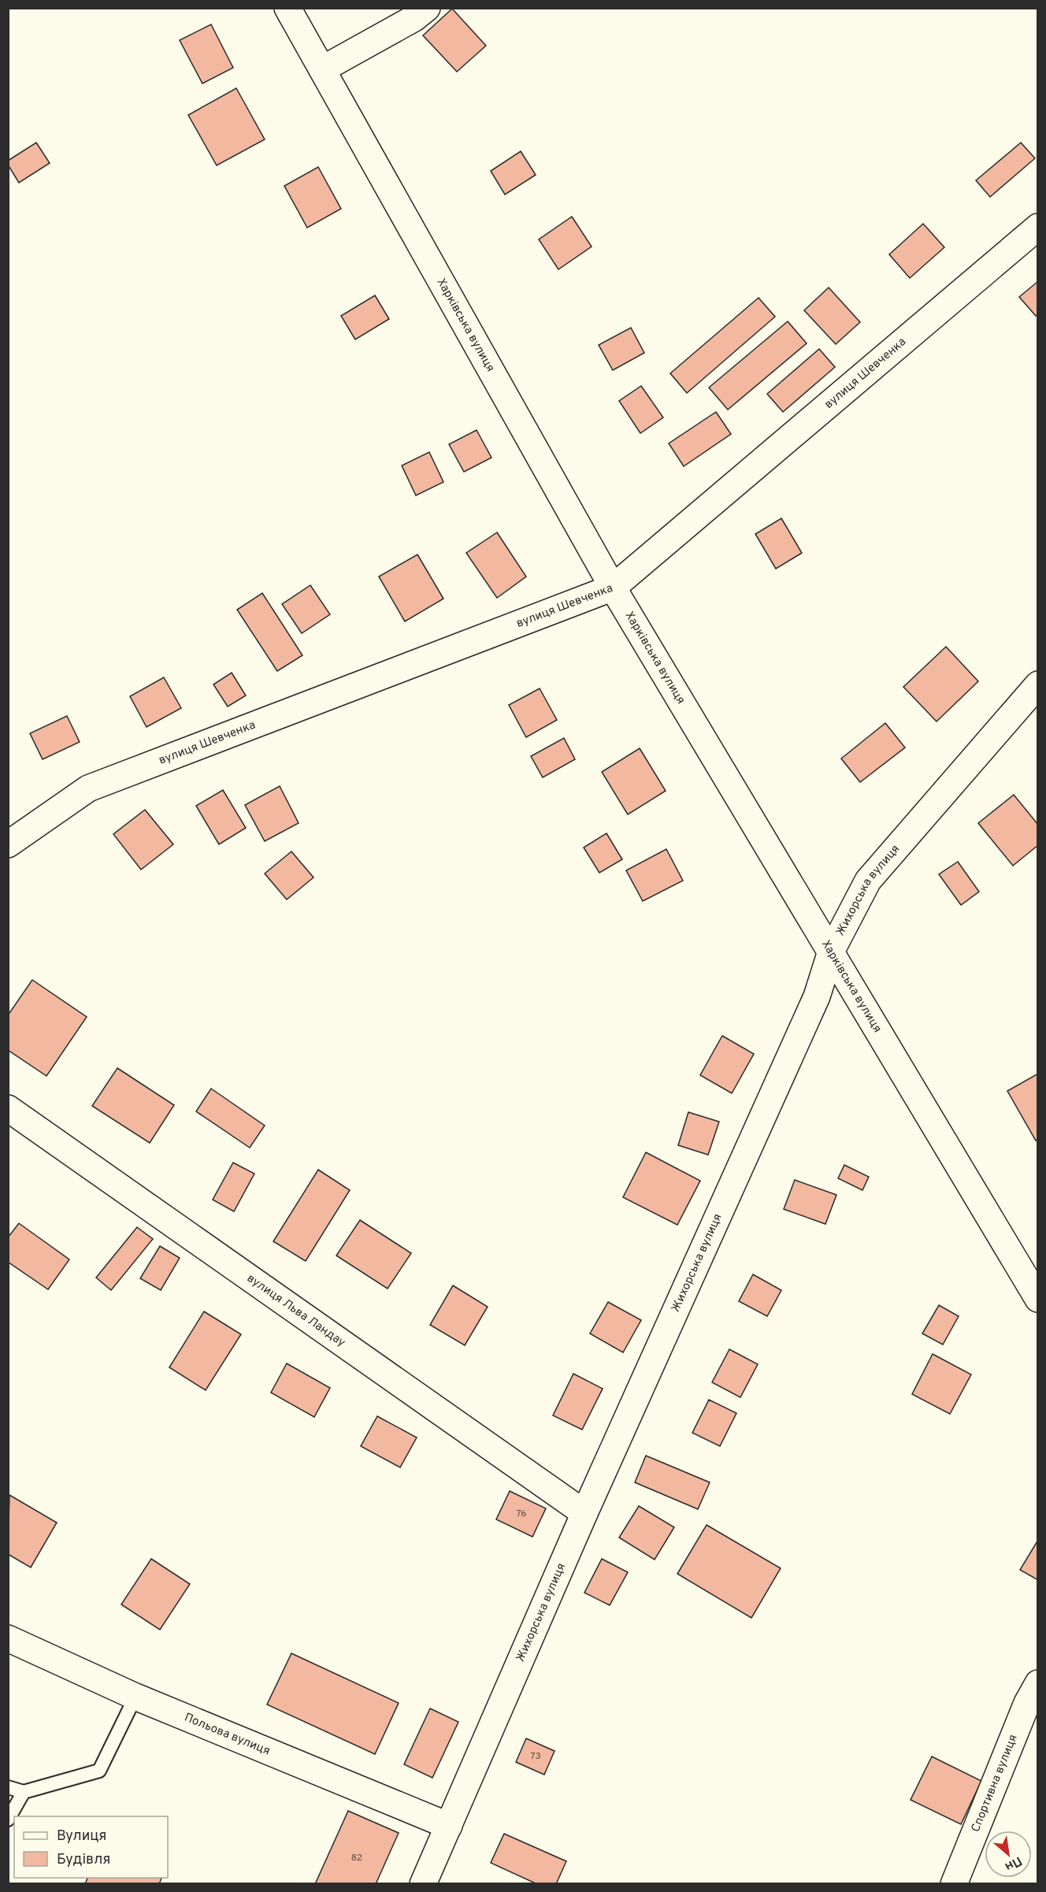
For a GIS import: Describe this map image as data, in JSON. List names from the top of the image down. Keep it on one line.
{"streets":{"street":["Харківська вулиця","вулиця Шевченка","Жихорська вулиця","вулиця Льва Ландау","Польова вулиця","Спортивна вулиця"]},"crossings":[["Харківська вулиця","вулиця Шевченка"],["Харківська вулиця","Жихорська вулиця"],["Жихорська вулиця","вулиця Льва Ландау"],["Жихорська вулиця","Польова вулиця"]],"house_numbers":["76","73","82"],"legend":["Вулиця","Будівля"],"north":"bottom right"}
